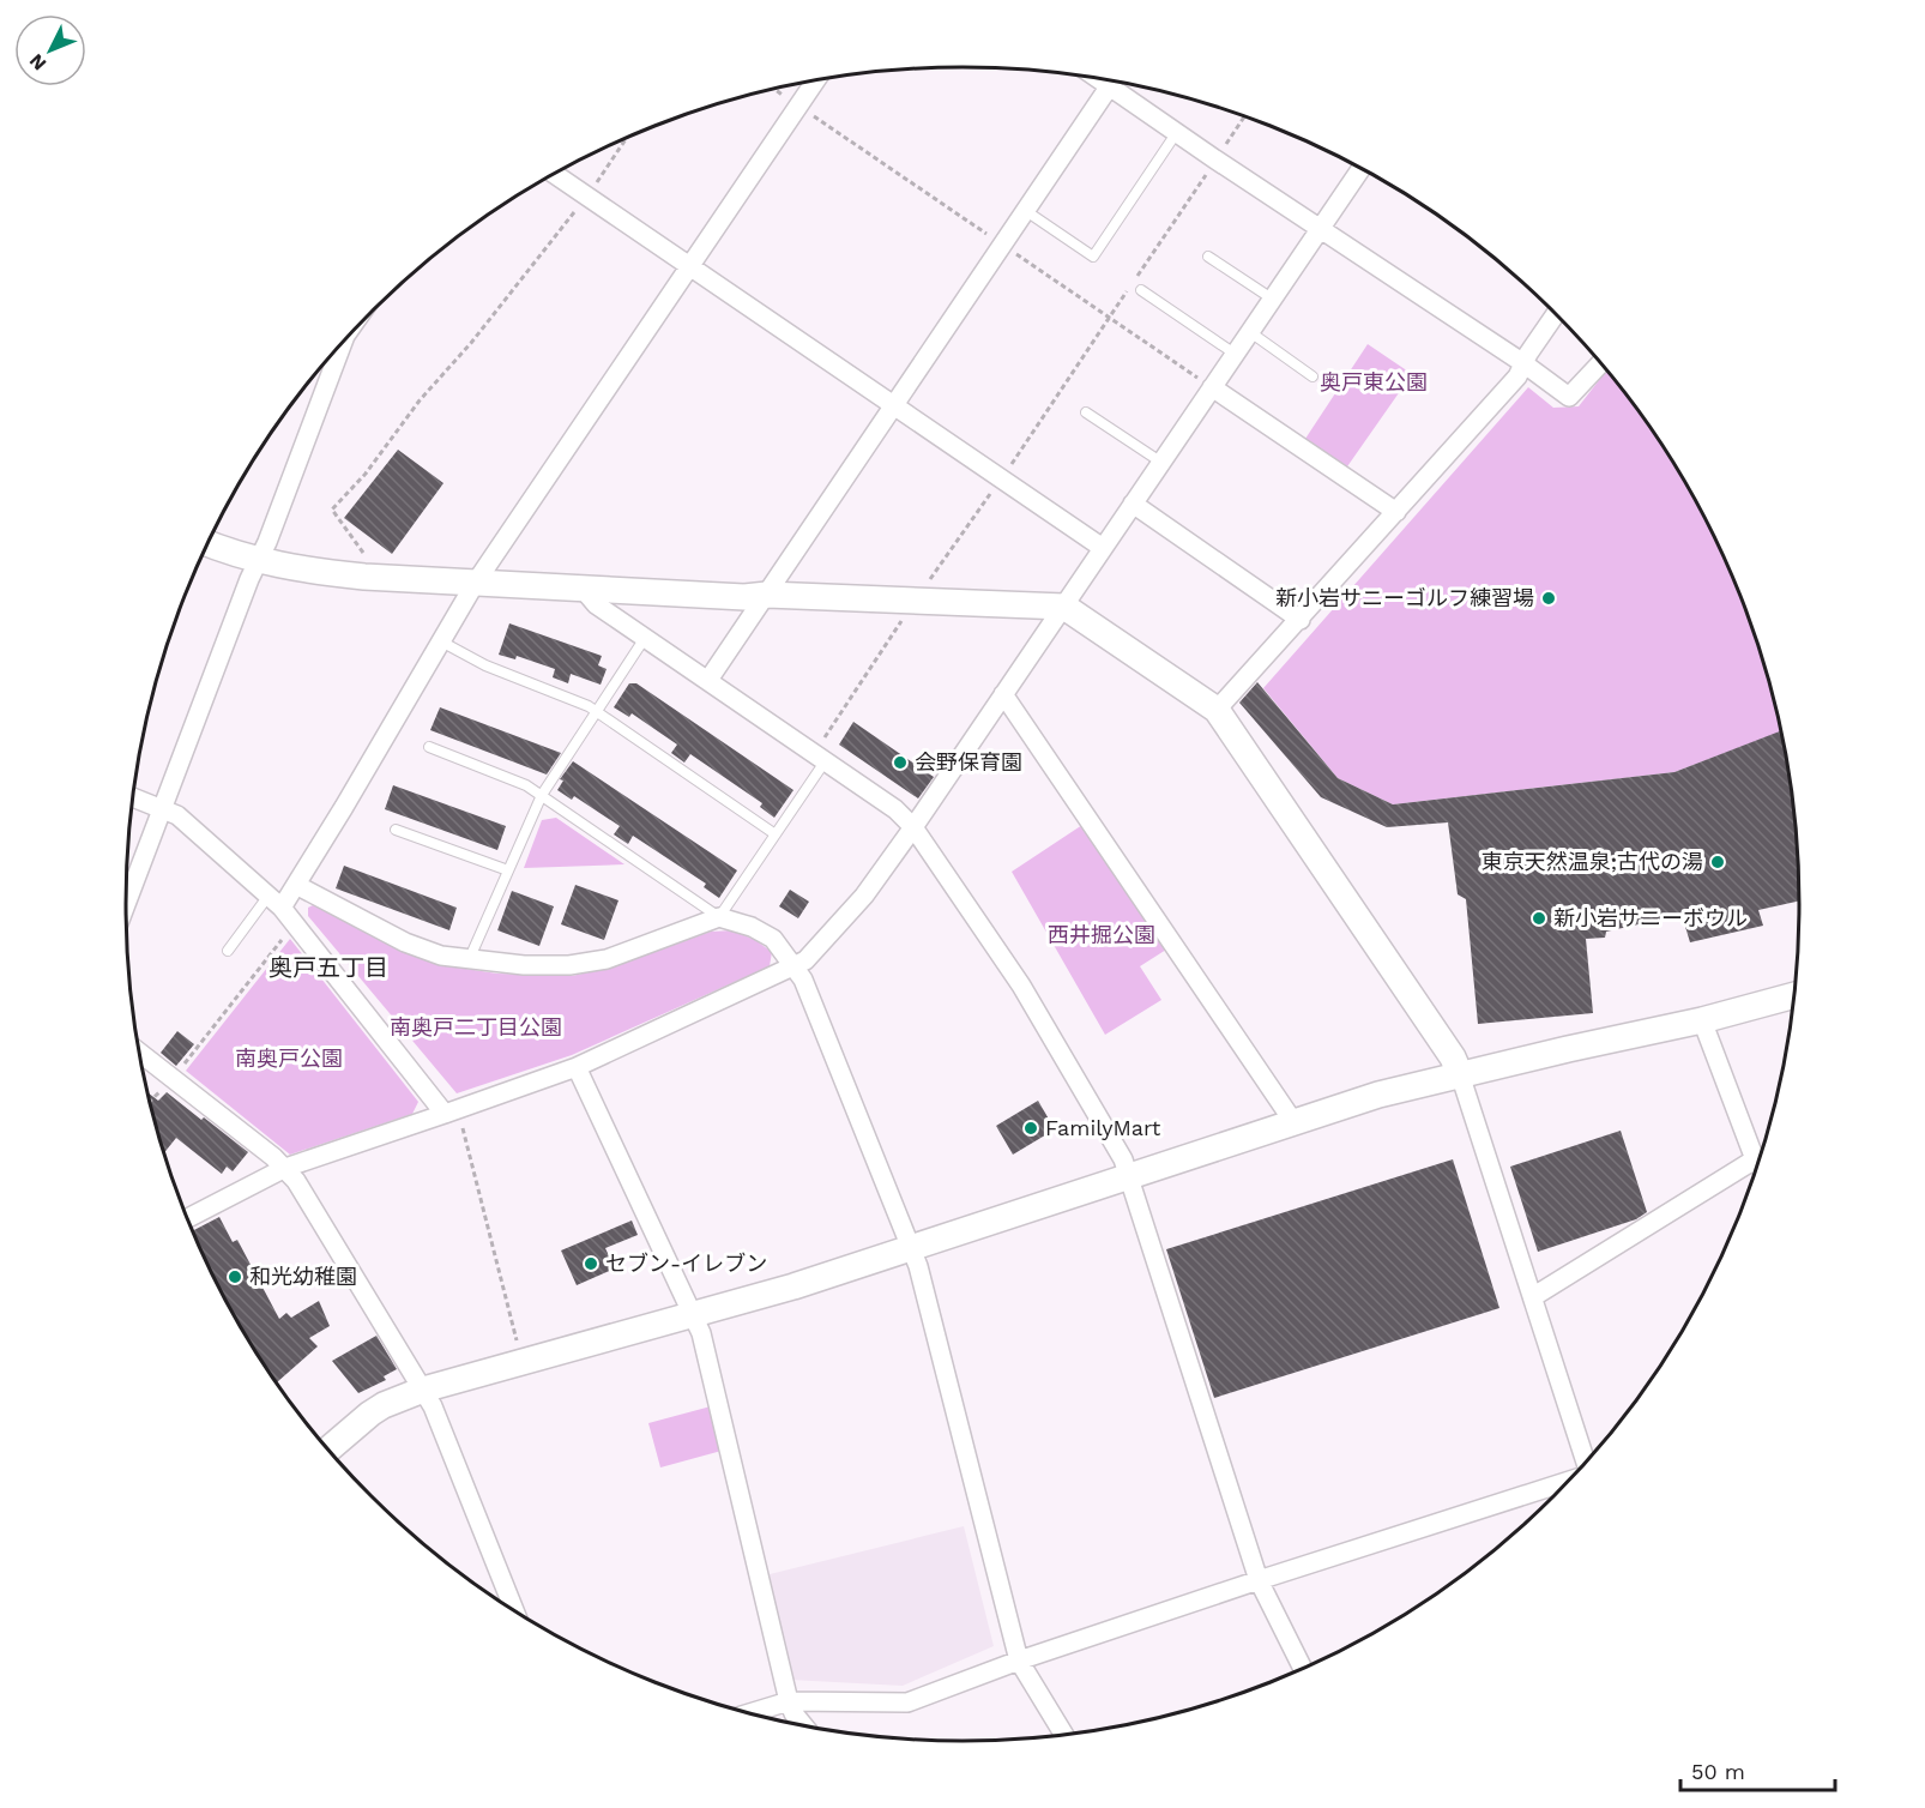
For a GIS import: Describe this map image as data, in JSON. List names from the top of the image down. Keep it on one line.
{"districts":["奥戸五丁目"],"parks":["奥戸東公園","西井掘公園","南奥戸二丁目公園","南奥戸公園"],"places":["新小岩サニーゴルフ練習場","会野保育園","東京天然温泉;古代の湯","新小岩サニーボウル","FamilyMart","セブン-イレブン","和光幼稚園"],"scale_bar":"50 m","north":"bottom left"}
